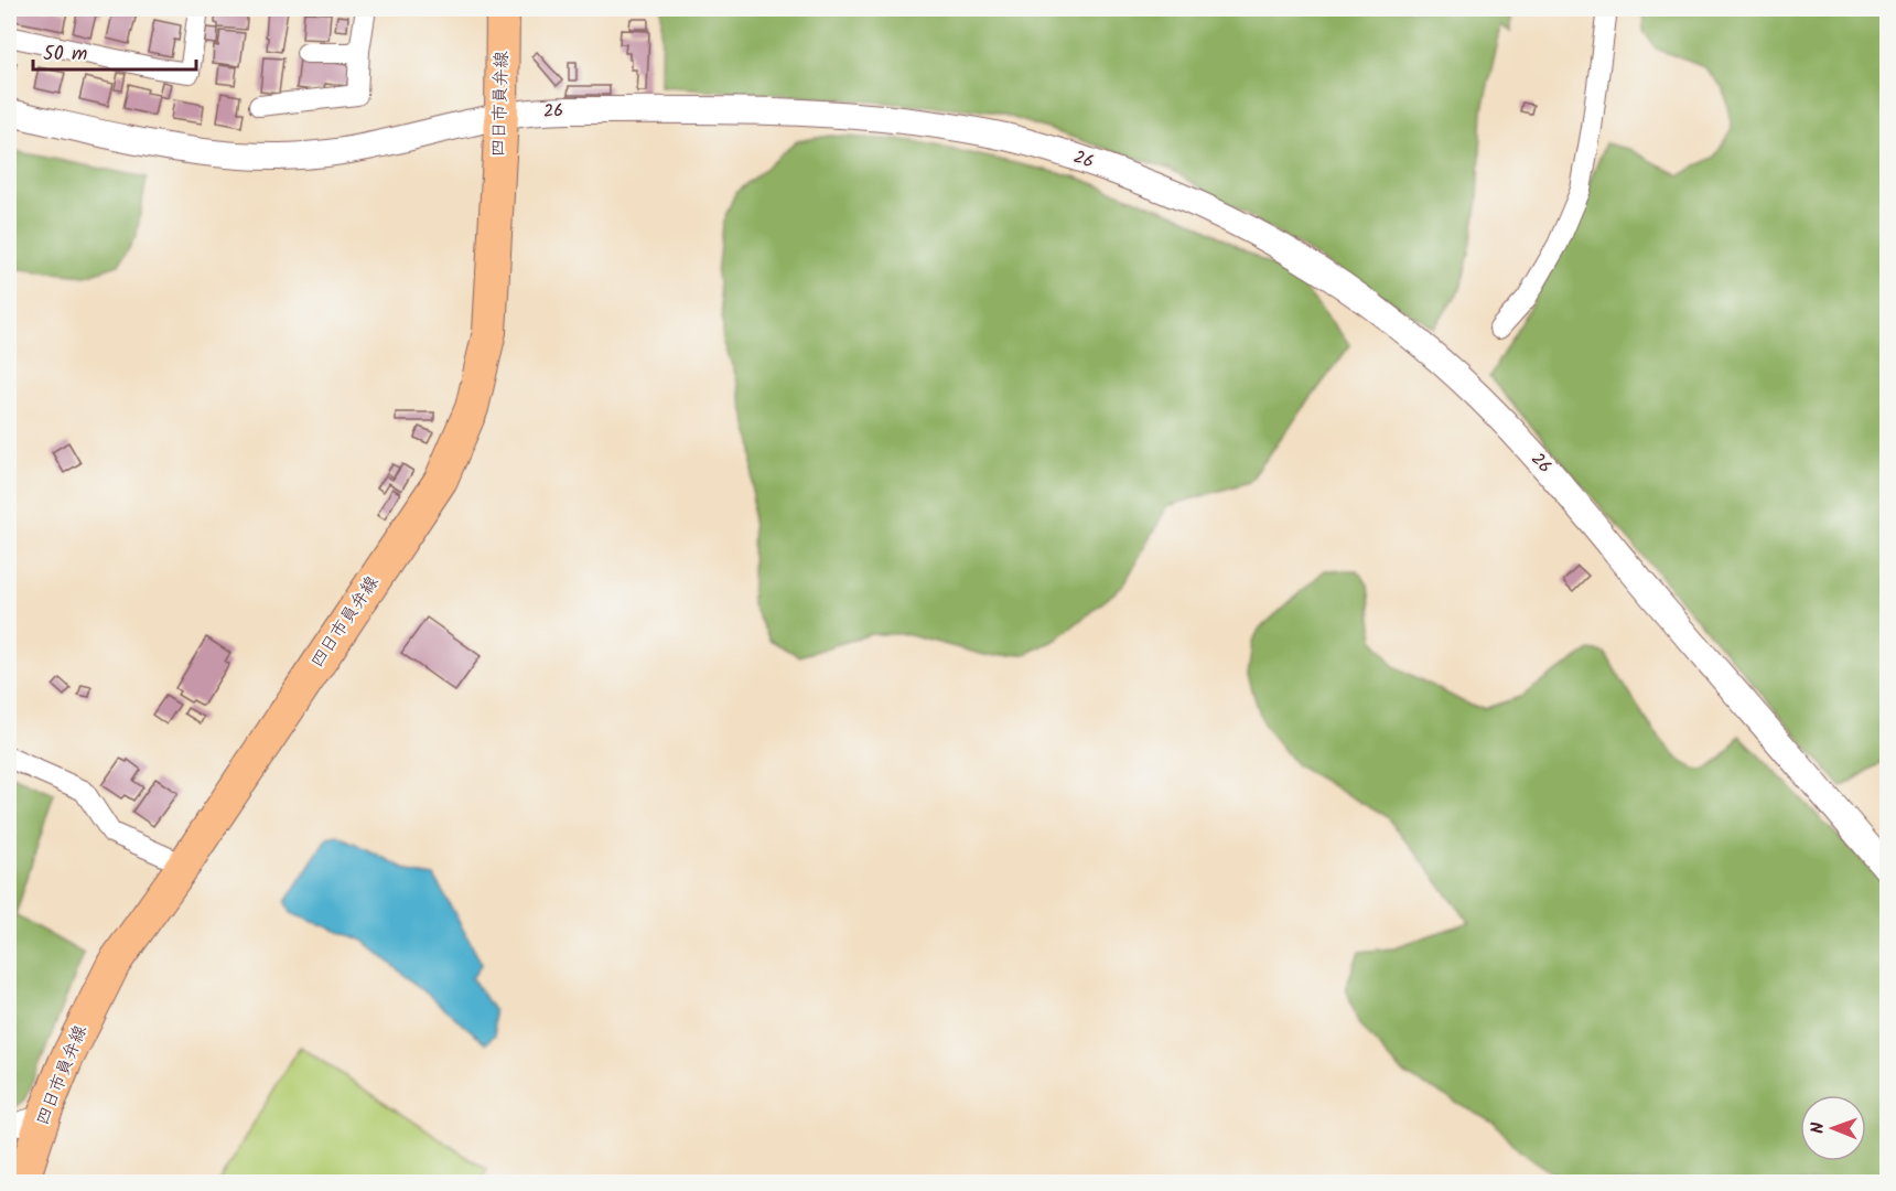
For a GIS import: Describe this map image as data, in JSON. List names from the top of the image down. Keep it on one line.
{"streets":{"main road":["四日市員弁線"],"street":["26"]},"crossings":[["四日市員弁線","26"]],"scale_bar":"50 m","north":"left"}
